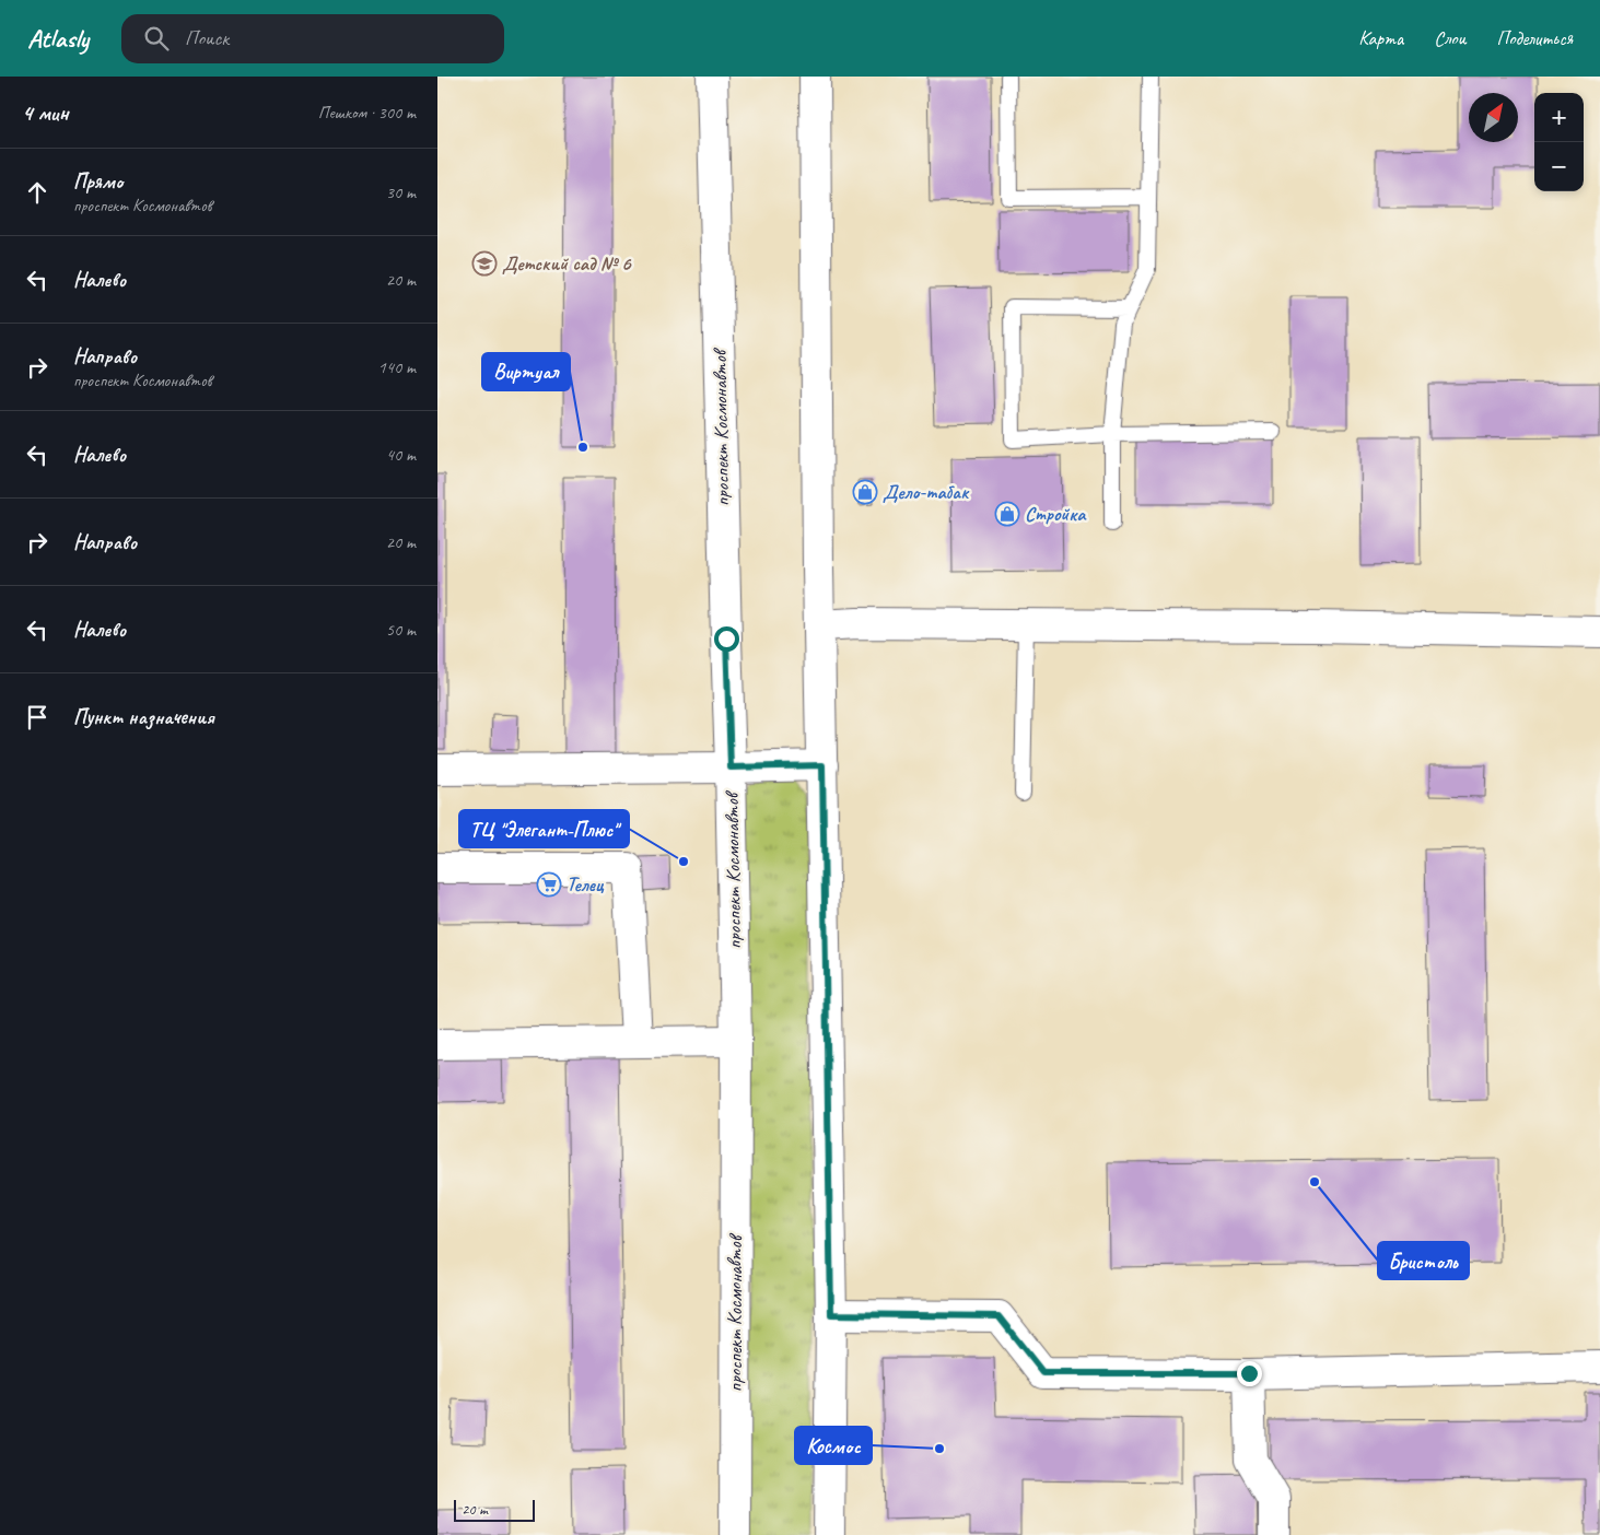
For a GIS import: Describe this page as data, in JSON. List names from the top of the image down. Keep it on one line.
{"streets":{"main road":["проспект Космонавтов"]},"places":{"school or university":["Детский сад № 6"],"other":["Виртуал","ТЦ \"Элегант-Плюс\"","Бристоль","Космос"],"shop":["Дело-табак","Стройка"],"supermarket":["Телец"]},"scale_bar":"20 m","north":"top right","page":{"header":"Atlasly","search":"Поиск","nav":["Карта","Слои","Поделиться"],"heading":["4 мин","Пешком · 300 m"],"map_buttons":["+","−"],"list":[["Прямо","проспект Космонавтов","30 m"],["Налево","20 m"],["Направо","проспект Космонавтов","140 m"],["Налево","40 m"],["Направо","20 m"],["Налево","50 m"],"Пункт назначения"],"scale":"20 m"}}
